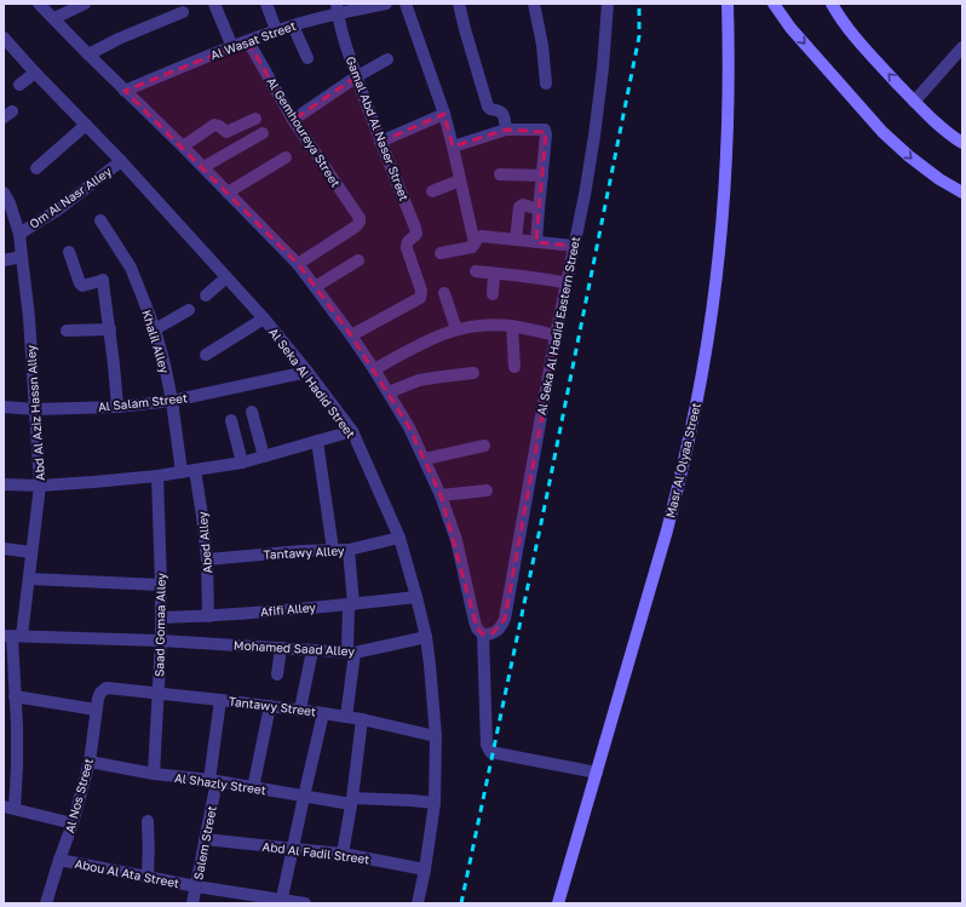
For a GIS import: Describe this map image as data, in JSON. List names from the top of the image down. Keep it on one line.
{"streets":{"street":["Al Wasat Street","Gamal Abd Al Naser Street","Al Gemhoureya Street","Om Al Nasr Alley","Al Seka Al Hadid Eastern Street","Khalil Alley","Al Seka Al Hadid Street","Al Salam Street","Abd Al Aziz Hassn Alley","Masr Al Olyaa Street","Abed Alley","Tantawy Alley","Afifi Alley","Saad Gomaa Alley","Mohamed Saad Alley","Tantawy Street","Al Shazly Street","Al Nos Street","Salem Street","Abd Al Fadil Street","Abou Al Ata Street"]},"crossings":[["Al Wasat Street","Gamal Abd Al Naser Street"],["Al Wasat Street","Al Gemhoureya Street"],["Om Al Nasr Alley","Al Seka Al Hadid Street"],["Om Al Nasr Alley","Abd Al Aziz Hassn Alley"],["Khalil Alley","Al Salam Street"],["Al Seka Al Hadid Street","Al Salam Street"],["Al Seka Al Hadid Street","Tantawy Alley"],["Al Seka Al Hadid Street","Afifi Alley"],["Al Seka Al Hadid Street","Mohamed Saad Alley"],["Al Seka Al Hadid Street","Tantawy Street"],["Al Seka Al Hadid Street","Al Shazly Street"],["Al Seka Al Hadid Street","Abd Al Fadil Street"],["Al Salam Street","Abd Al Aziz Hassn Alley"],["Abd Al Aziz Hassn Alley","Mohamed Saad Alley"],["Abed Alley","Tantawy Alley"],["Abed Alley","Afifi Alley"],["Afifi Alley","Saad Gomaa Alley"],["Saad Gomaa Alley","Mohamed Saad Alley"],["Saad Gomaa Alley","Tantawy Street"],["Saad Gomaa Alley","Al Shazly Street"],["Tantawy Street","Al Nos Street"],["Tantawy Street","Salem Street"],["Al Shazly Street","Al Nos Street"],["Al Shazly Street","Salem Street"],["Al Nos Street","Abou Al Ata Street"],["Salem Street","Abd Al Fadil Street"],["Salem Street","Abou Al Ata Street"]]}
